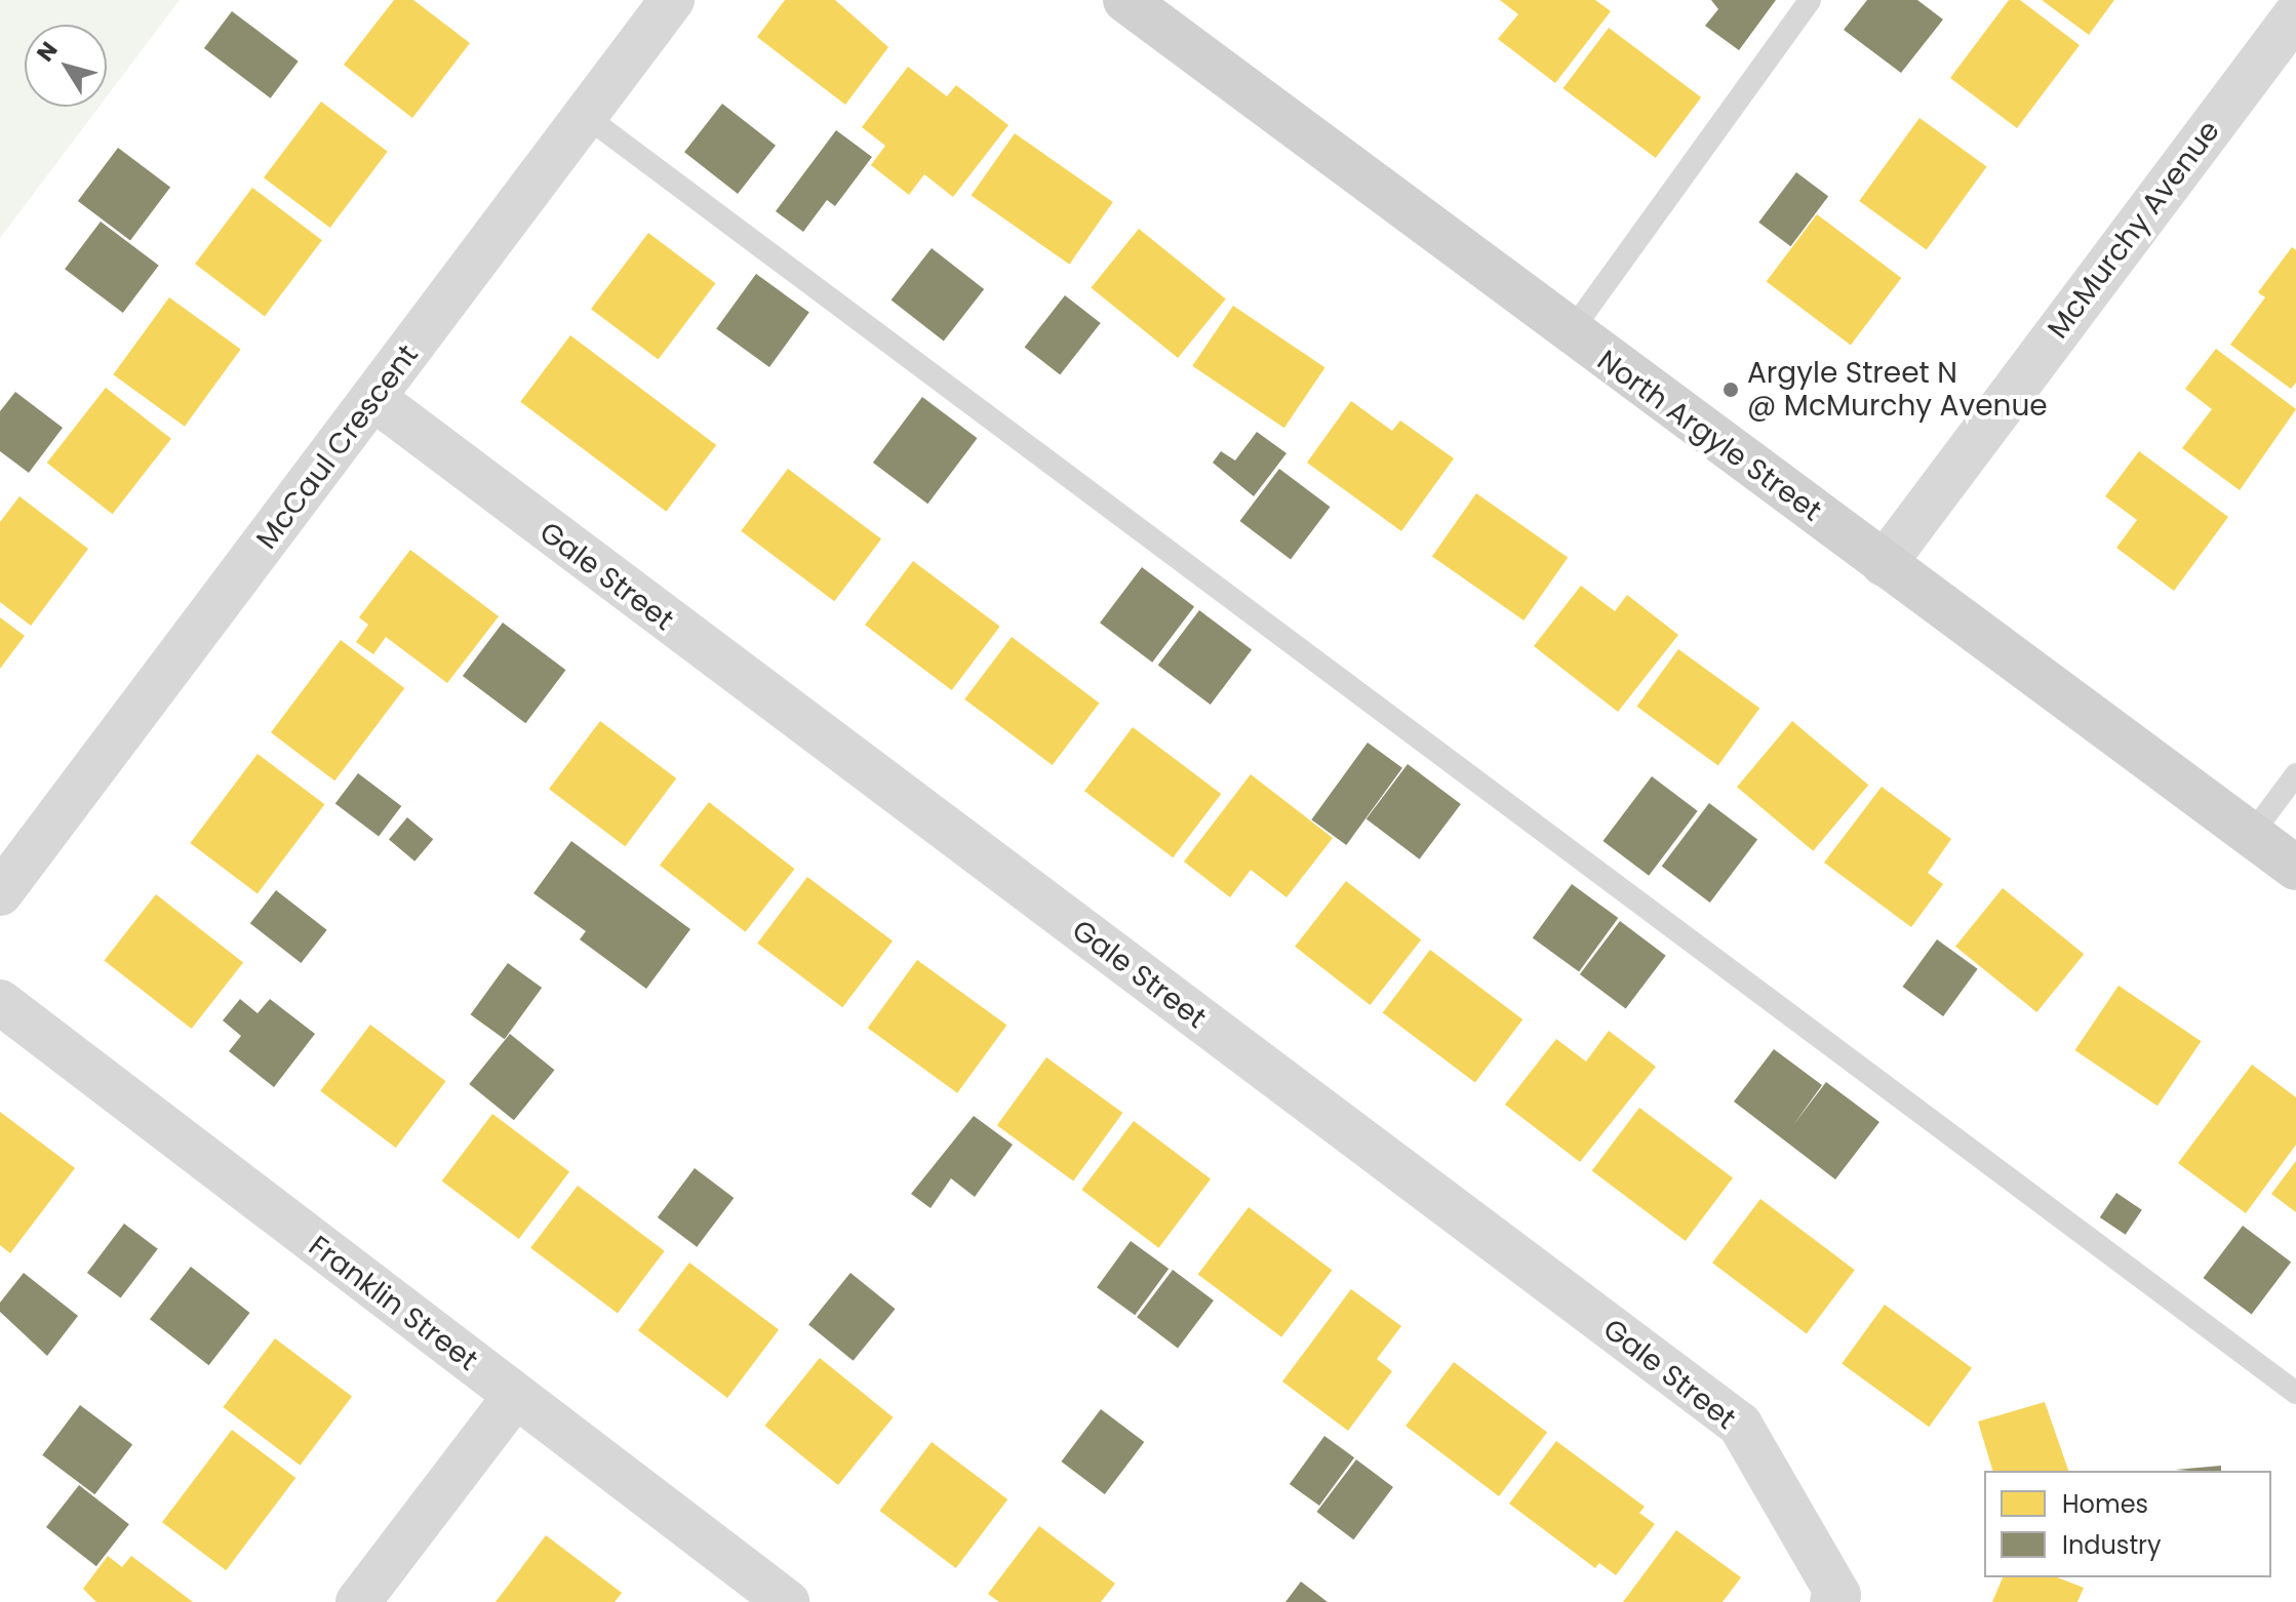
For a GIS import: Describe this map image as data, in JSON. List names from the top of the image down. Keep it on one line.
{"streets":{"street":["McMurchy Avenue","North Argyle Street","McCaul Crescent","Gale Street","Franklin Street"]},"crossings":[["McMurchy Avenue","North Argyle Street"],["McCaul Crescent","Gale Street"]],"places":["Argyle Street N @ McMurchy Avenue"],"legend":["Homes","Industry"],"north":"top left"}
